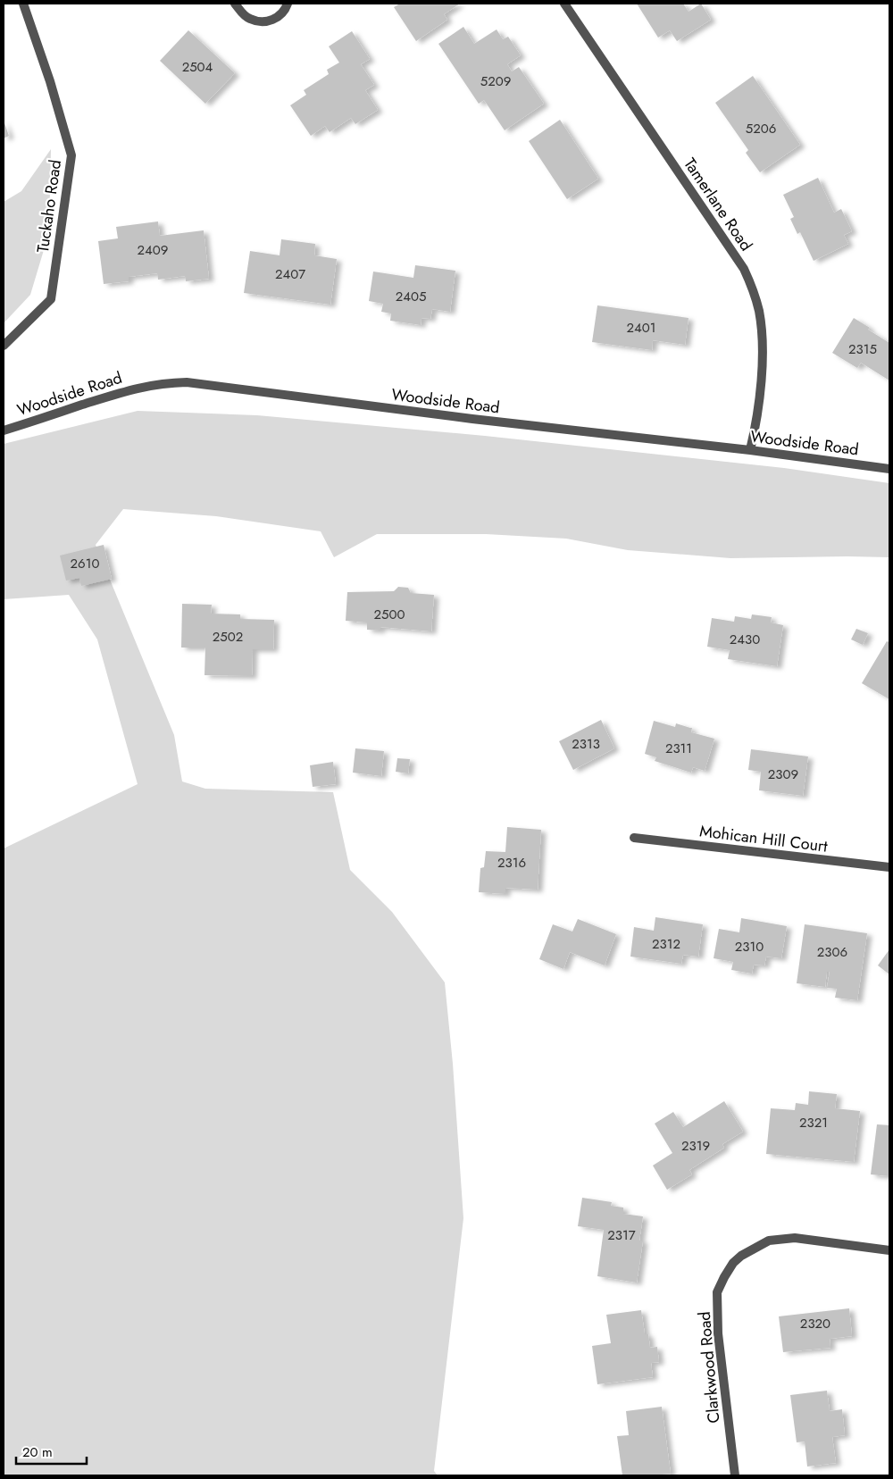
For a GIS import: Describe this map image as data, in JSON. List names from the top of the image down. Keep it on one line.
{"streets":{"street":["Tamerlane Road","Tuckaho Road","Woodside Road","Mohican Hill Court","Clarkwood Road"]},"crossings":[["Tamerlane Road","Woodside Road"]],"house_numbers":["2504","5209","5206","2409","2407","2405","2401","2315","2610","2500","2502","2430","2313","2311","2309","2316","2312","2310","2306","2321","2319","2317","2320"],"scale_bar":"20 m"}
